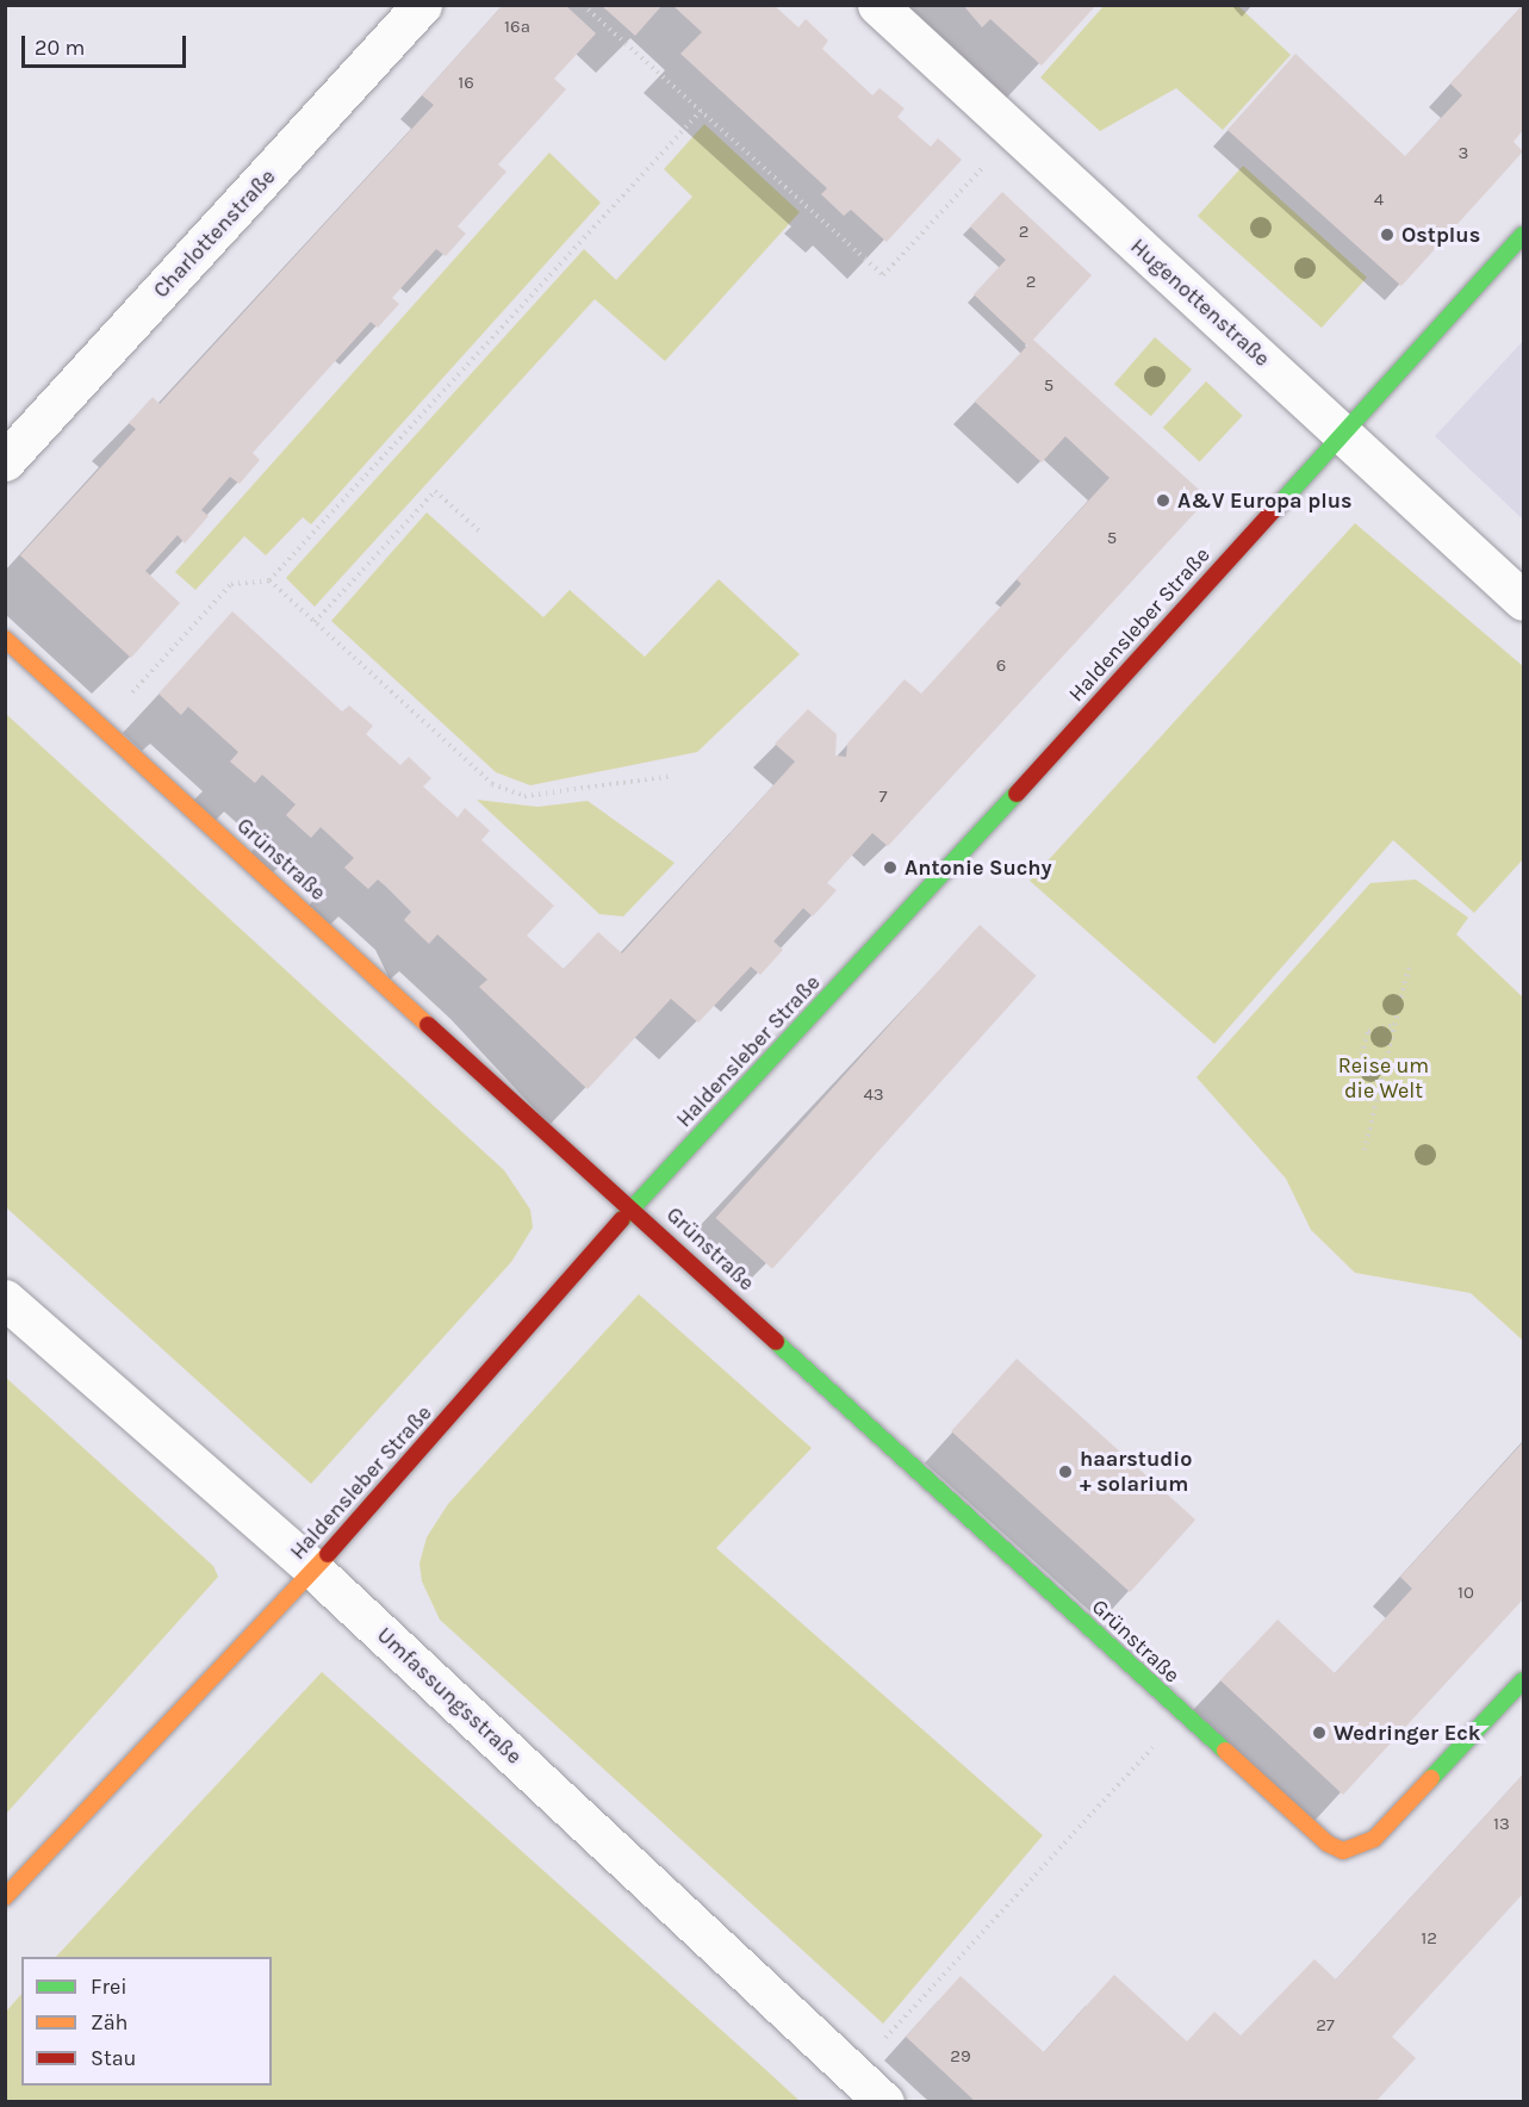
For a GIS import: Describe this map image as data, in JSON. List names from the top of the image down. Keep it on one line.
{"streets":{"street":["Charlottenstraße","Hugenottenstraße","Haldensleber Straße","Grünstraße","Umfassungsstraße"]},"crossings":[["Hugenottenstraße","Haldensleber Straße"],["Haldensleber Straße","Grünstraße"],["Haldensleber Straße","Umfassungsstraße"]],"parks":["Reise um die Welt"],"places":["Ostplus","A&V Europa plus","Antonie Suchy","haarstudio + solarium","Wedringer Eck"],"house_numbers":["16a","16","3","4","2","2","5","5","6","7","43","10","13","12","27","29"],"legend":["Frei","Zäh","Stau"],"scale_bar":"20 m"}
